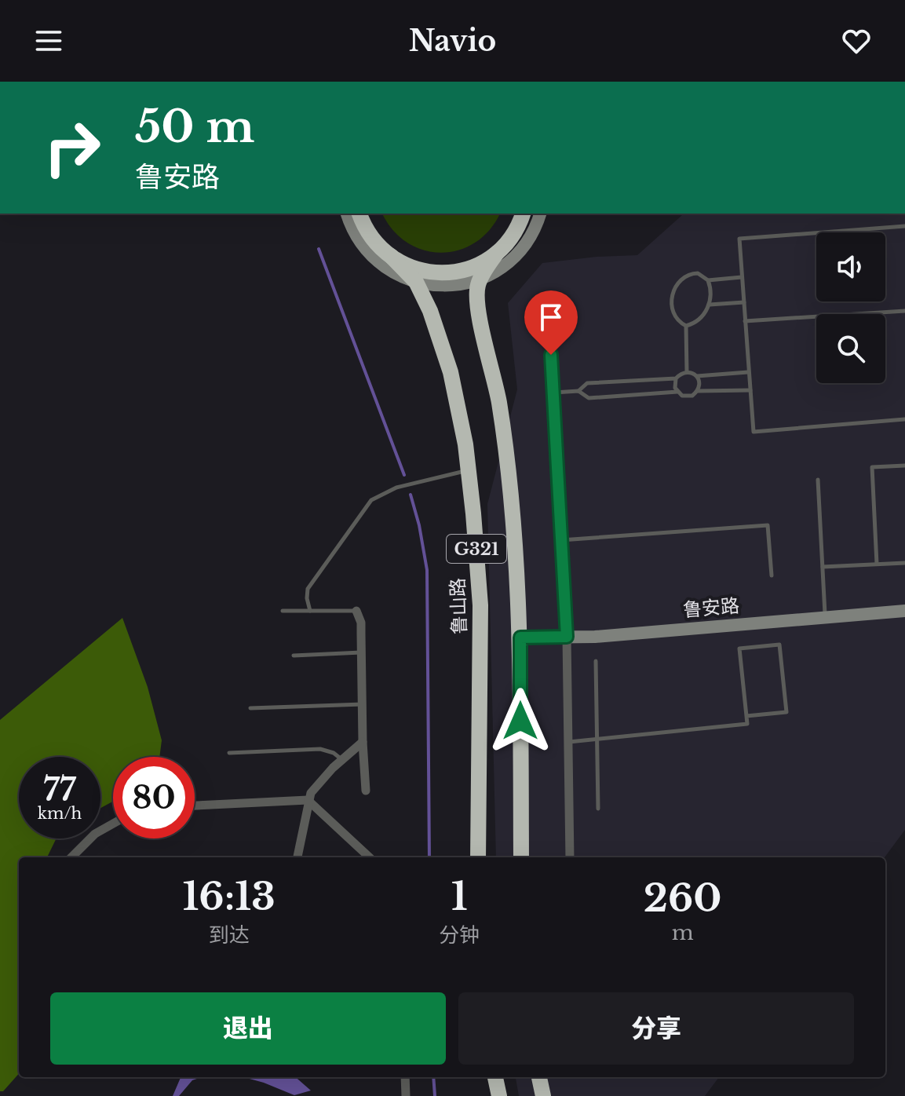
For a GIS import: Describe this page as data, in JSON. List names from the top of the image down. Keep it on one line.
{"streets":{"highway":["G321","鲁山路"],"street":["鲁安路"]},"crossings":[["G321","鲁安路"]],"page":{"header":"Navio","turn":["50 m","鲁安路"],"speed":"77 km/h","limit":"80","eta":["16:13","到达","1","分钟","260","m"],"buttons":["退出","分享"]}}
